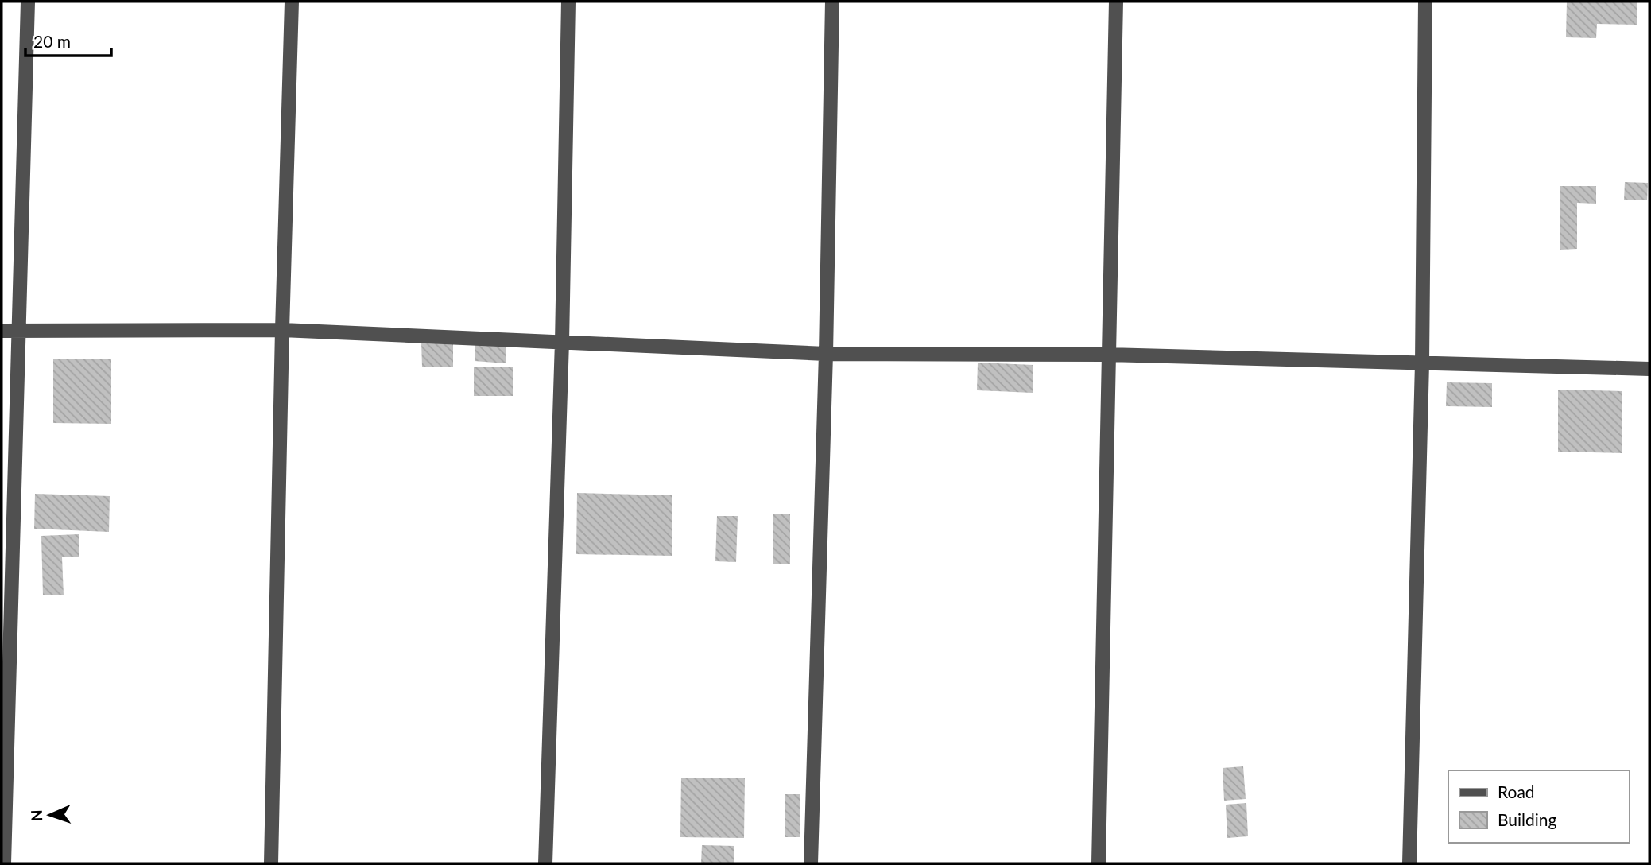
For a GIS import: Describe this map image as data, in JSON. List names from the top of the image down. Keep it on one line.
{"legend":["Road","Building"],"scale_bar":"20 m","north":"left"}
